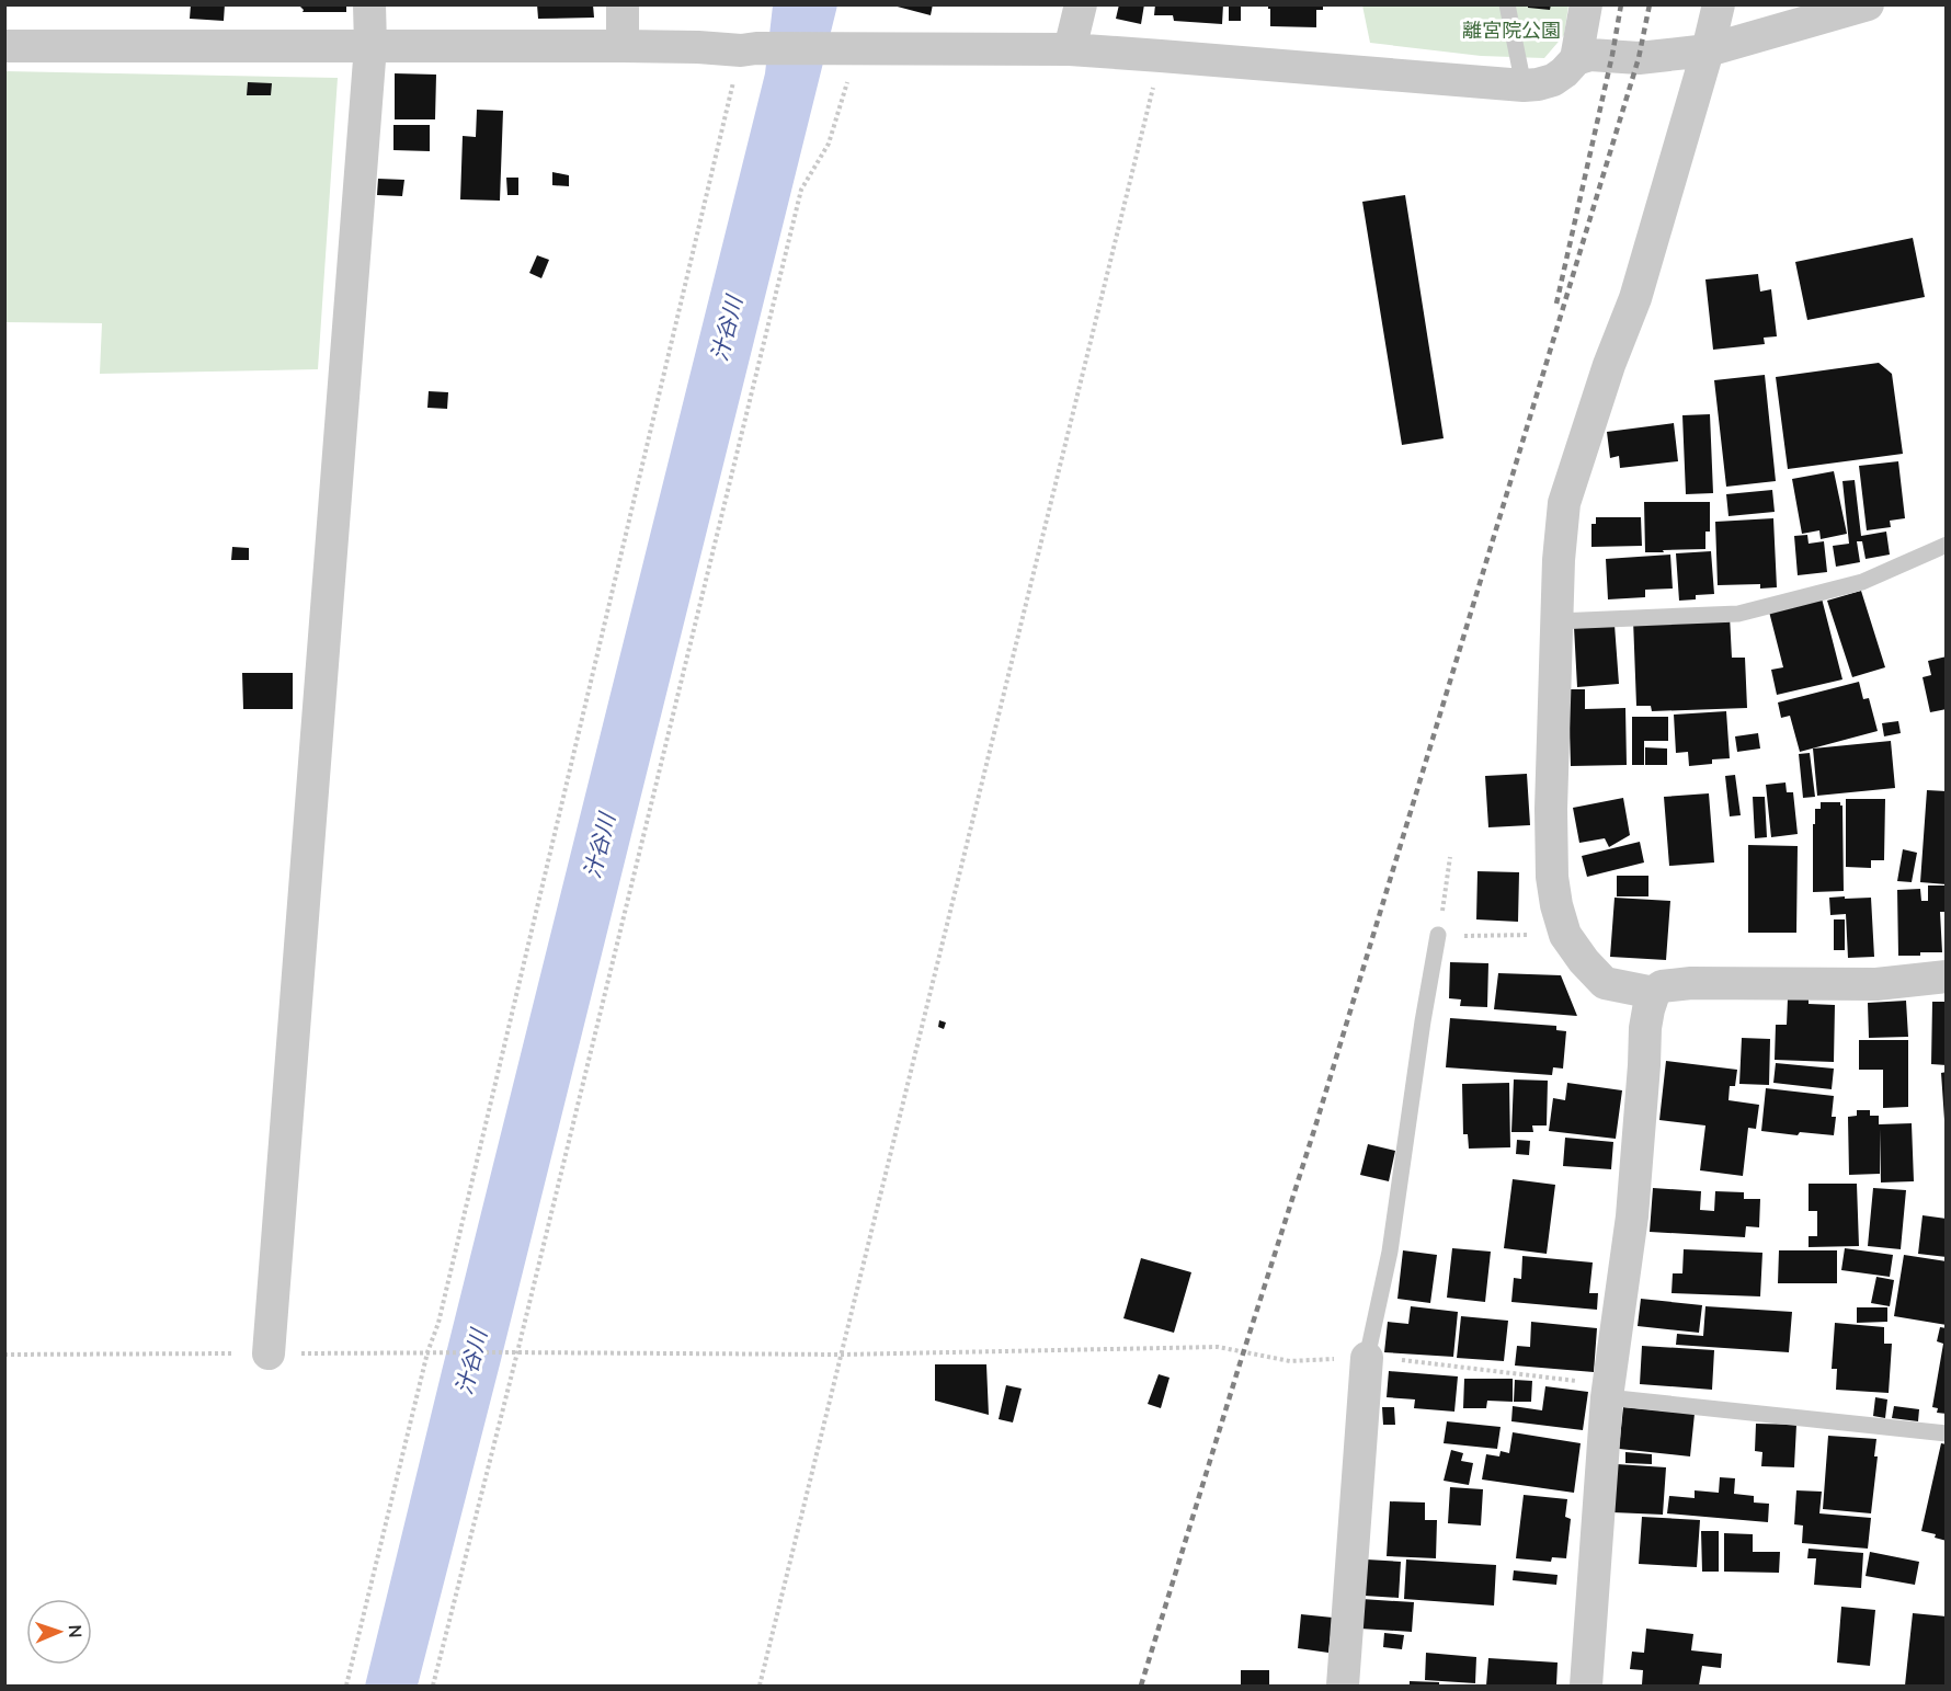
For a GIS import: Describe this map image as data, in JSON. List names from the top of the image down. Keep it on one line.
{"water":["汁谷川"],"parks":["離宮院公園"],"north":"right"}
